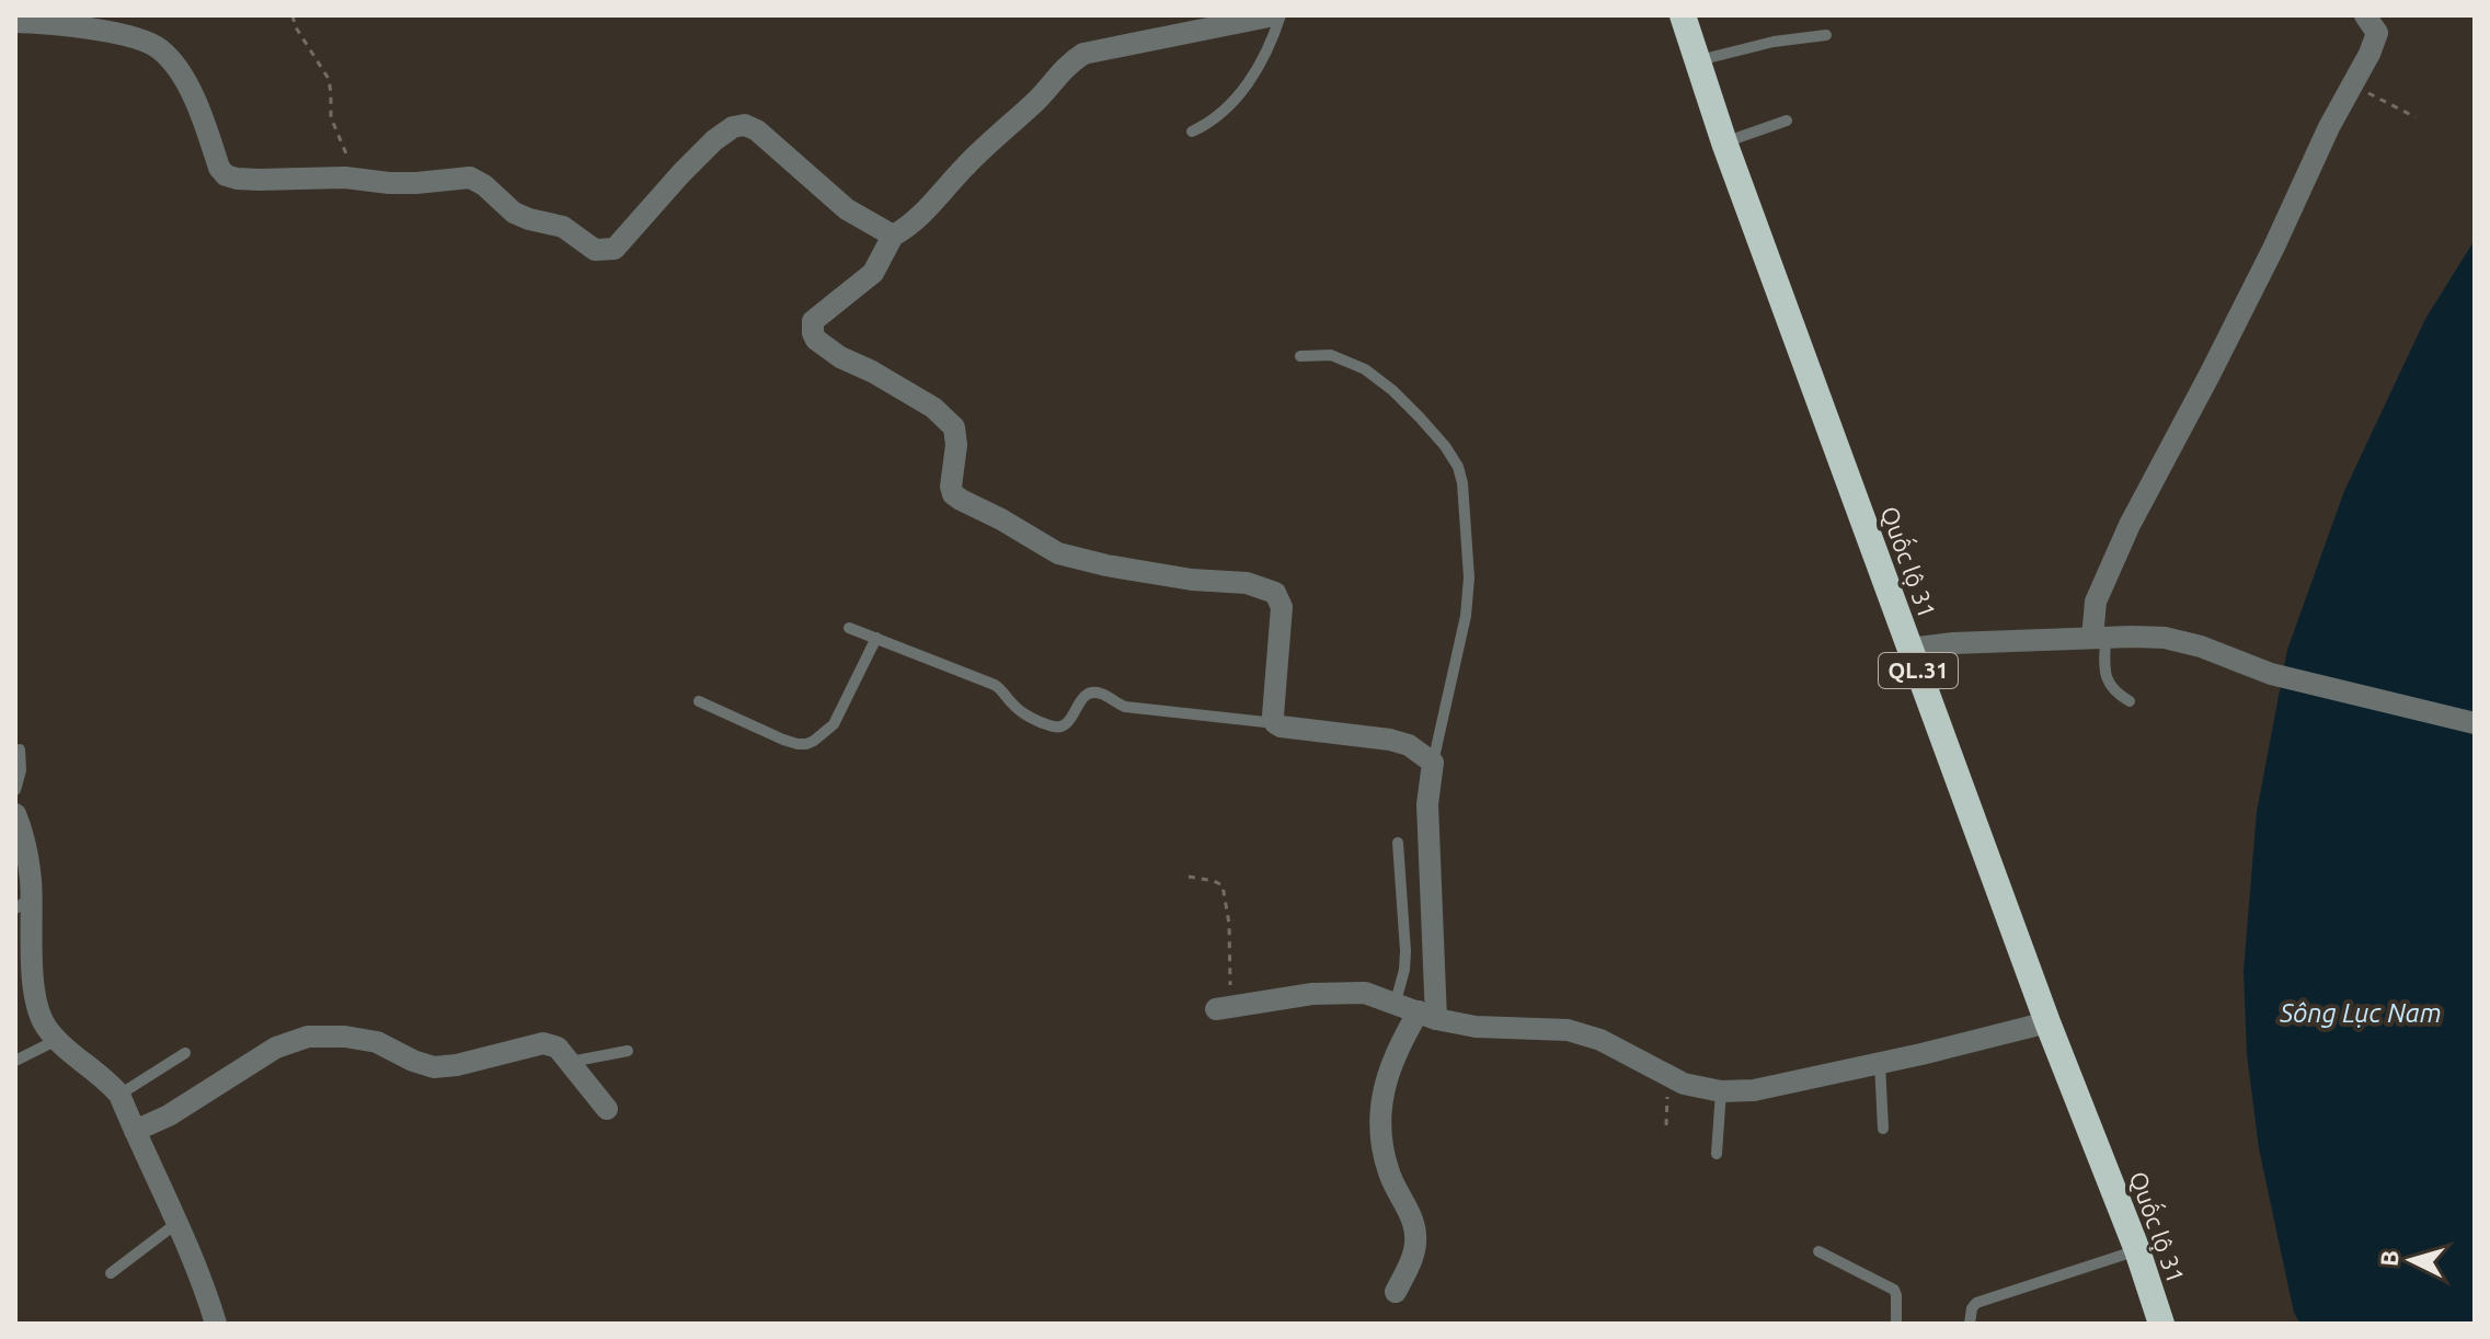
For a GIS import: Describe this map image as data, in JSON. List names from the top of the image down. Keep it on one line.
{"streets":{"highway":["Quốc lộ 31","QL.31"]},"water":["Sông Lục Nam"],"north":"left"}
